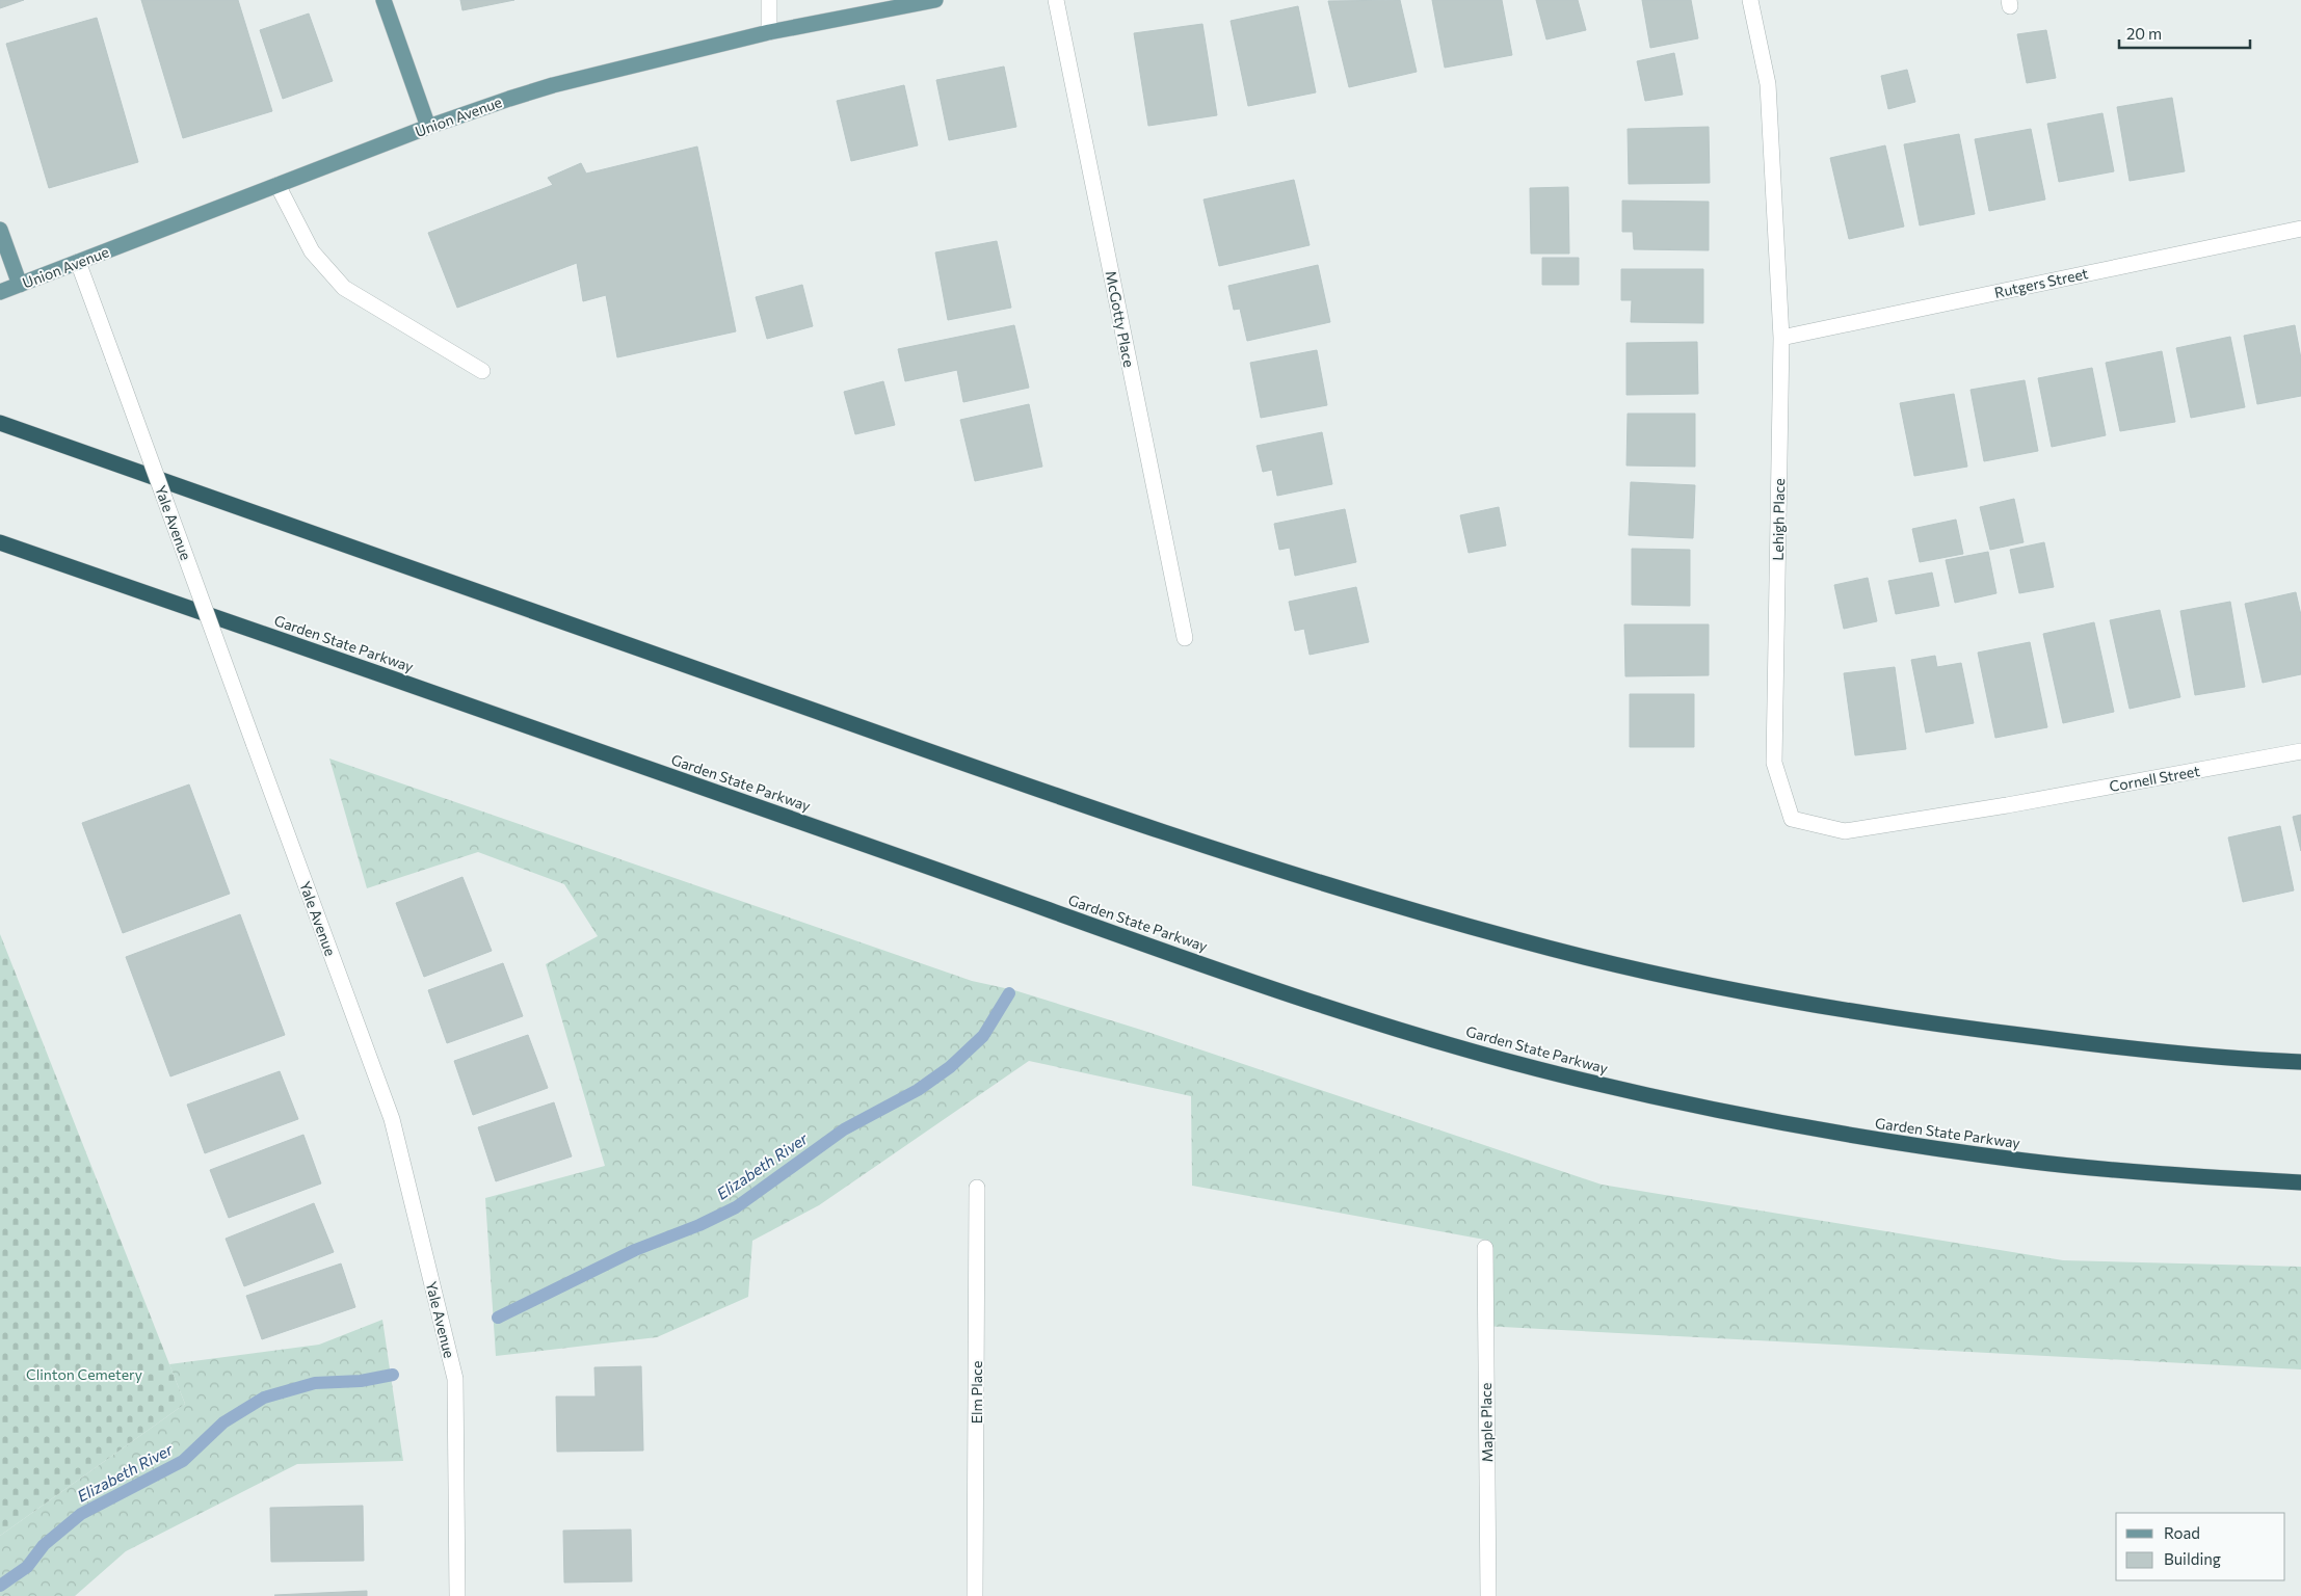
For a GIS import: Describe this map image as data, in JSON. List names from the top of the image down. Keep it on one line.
{"streets":{"highway":["Garden State Parkway"],"main road":["Union Avenue"],"street":["Rutgers Street","McGotty Place","Lehigh Place","Yale Avenue","Cornell Street","Elm Place","Maple Place"]},"crossings":[["Union Avenue","Yale Avenue"],["Rutgers Street","Lehigh Place"],["Lehigh Place","Cornell Street"]],"water":["Elizabeth River"],"parks":["Clinton Cemetery"],"legend":["Road","Building"],"scale_bar":"20 m"}
